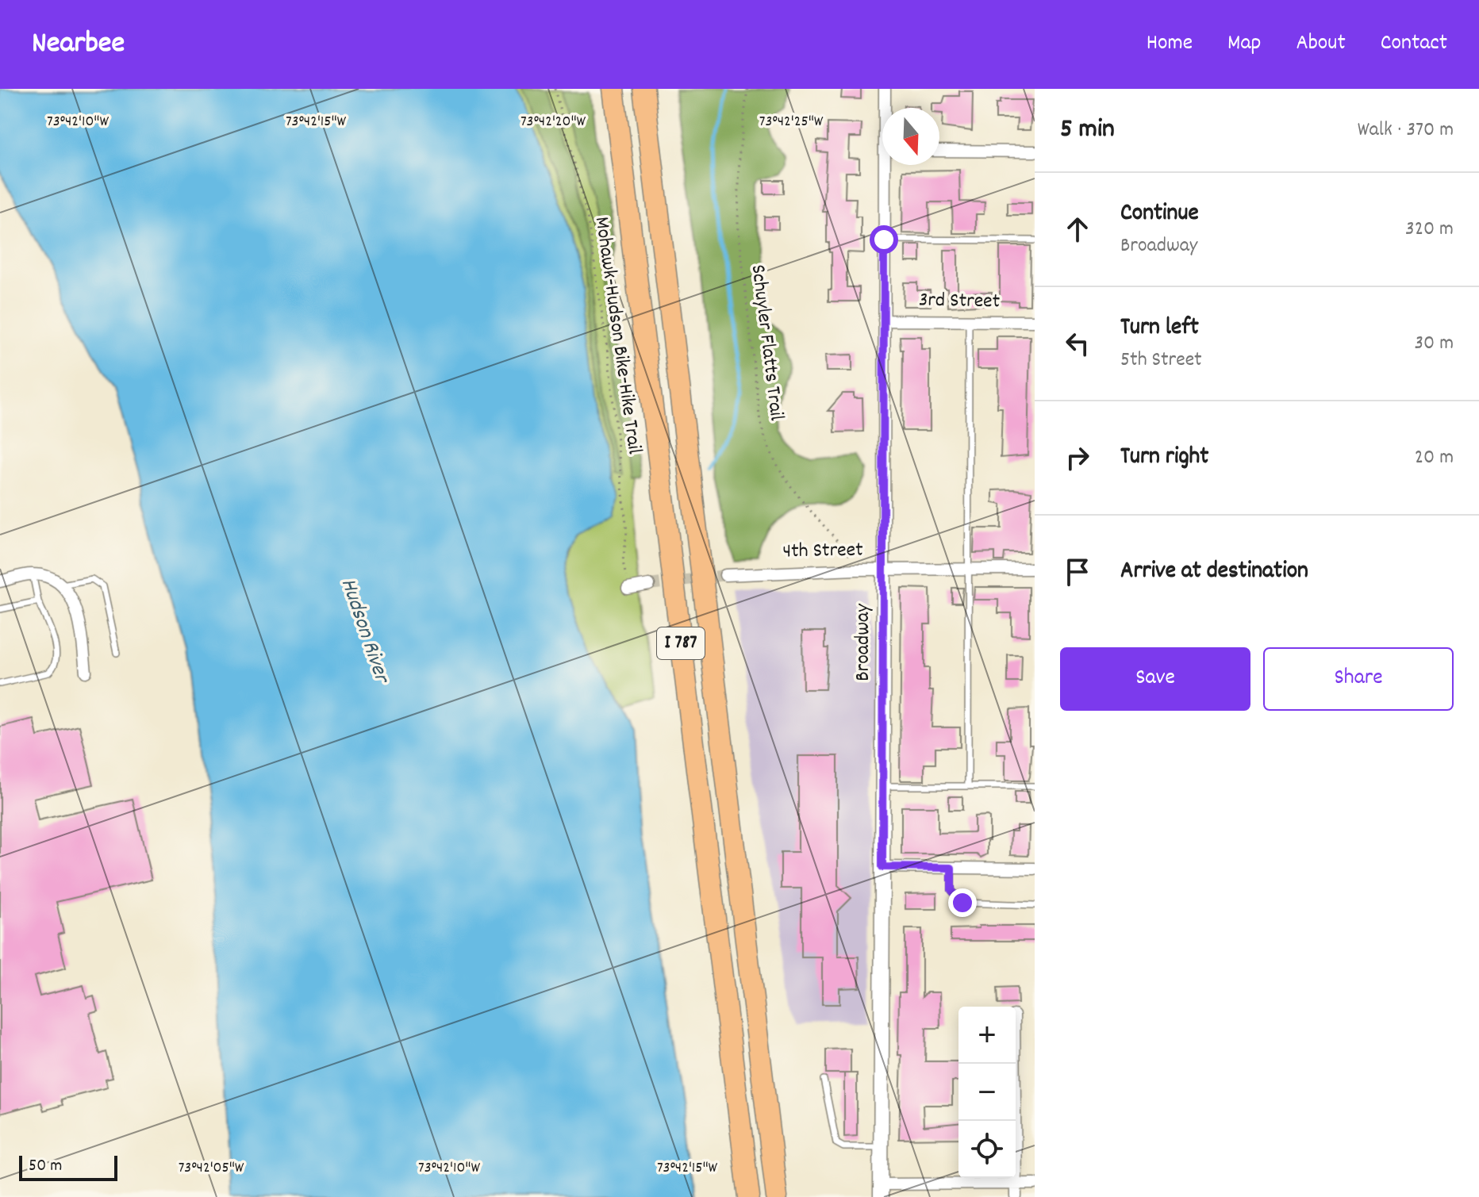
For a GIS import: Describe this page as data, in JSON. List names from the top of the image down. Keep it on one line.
{"streets":{"highway":["I 787"],"street":["3rd Street","4th Street","Broadway"],"path":["Mohawk-Hudson Bike-Hike Trail","Schuyler Flatts Trail"]},"crossings":[["3rd Street","Broadway"],["Schuyler Flatts Trail","4th Street"],["4th Street","Broadway"]],"water":["Hudson River"],"scale_bar":"50 m","north":"bottom","page":{"header":"Nearbee","nav":["Home","Map","About","Contact"],"heading":["5 min","Walk · 370 m"],"list":[["Continue","Broadway","320 m"],["Turn left","5th Street","30 m"],["Turn right","20 m"],"Arrive at destination"],"buttons":["Save","Share"],"map_buttons":["+","−"],"scale":"50 m"},"coordinates":["73°42'10\"W","73°42'15\"W","73°42'20\"W","73°42'25\"W","73°42'05\"W"]}
